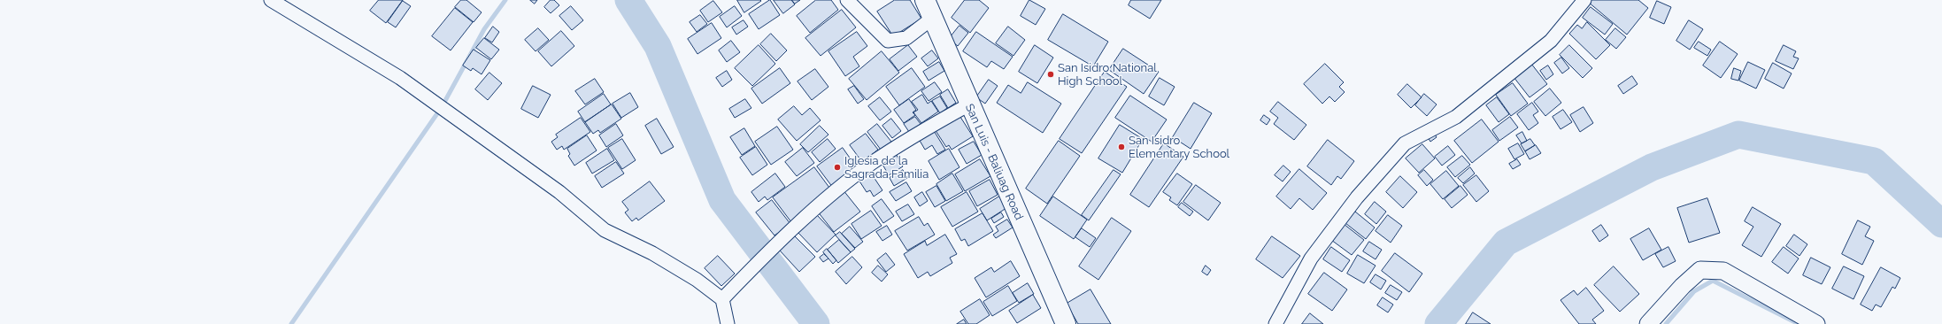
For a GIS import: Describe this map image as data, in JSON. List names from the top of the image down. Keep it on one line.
{"streets":{"main road":["San Luis - Baliuag Road"]},"places":["San Isidro National High School","San Isidro Elementary School","Iglesia de la Sagrada Familia"]}
